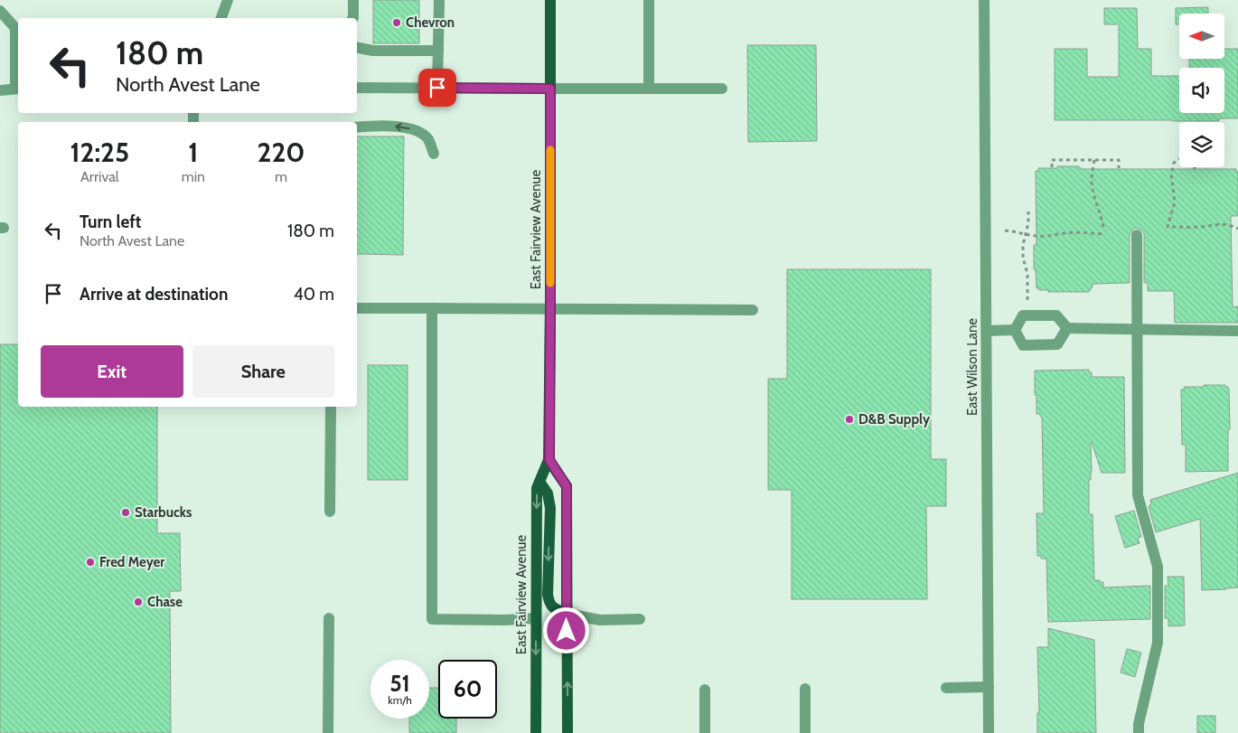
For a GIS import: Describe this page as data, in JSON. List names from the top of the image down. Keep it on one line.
{"streets":{"main road":["East Fairview Avenue"],"street":["East Wilson Lane"]},"places":["Chevron","D&B Supply","Starbucks","Fred Meyer","Chase"],"north":"left","page":{"turn":["180 m","North Avest Lane"],"eta":["12:25","Arrival","1","min","220","m"],"list":[{"name":"Turn left","note":"North Avest Lane","value":"180 m"},{"name":"Arrive at destination","value":"40 m"}],"buttons":["Exit","Share"],"speed":"51 km/h","limit":"60"}}
